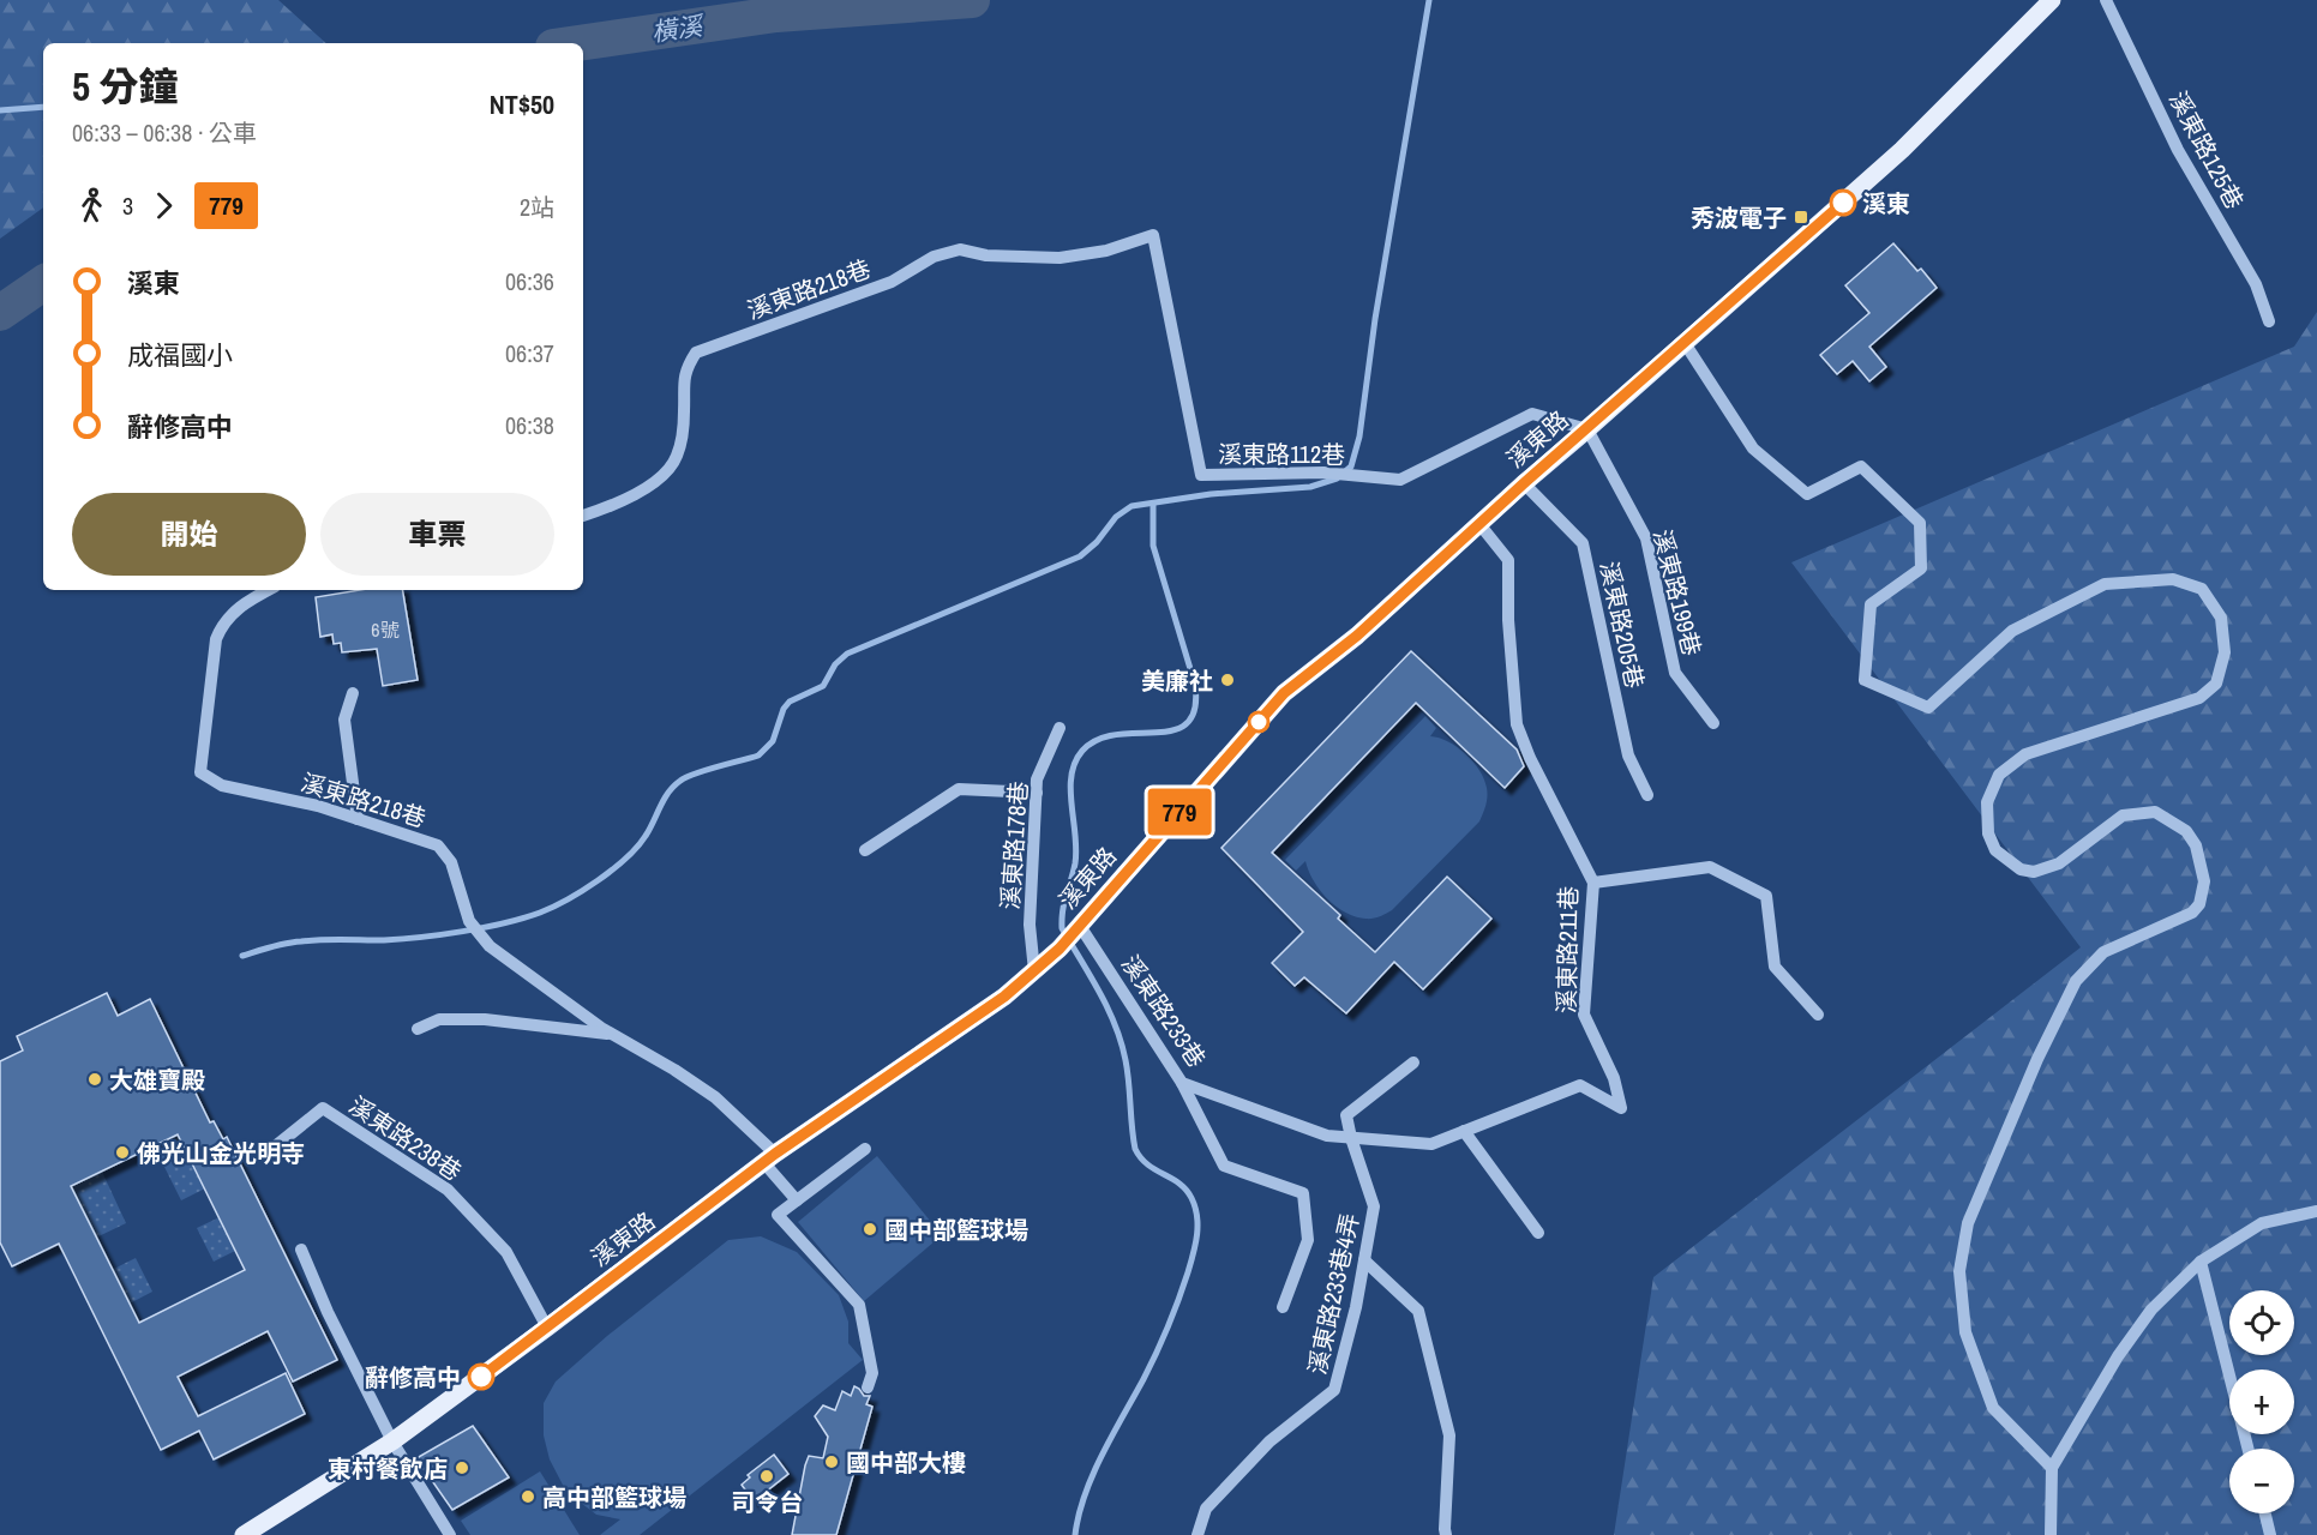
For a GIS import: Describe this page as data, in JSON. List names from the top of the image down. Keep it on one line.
{"streets":{"main road":["溪東路"],"street":["溪東路125巷","溪東路218巷","溪東路112巷","溪東路199巷","溪東路205巷","溪東路178巷","溪東路211巷","溪東路233巷","溪東路238巷","溪東路233巷4弄"]},"crossings":[["溪東路218巷","溪東路"],["溪東路218巷","溪東路112巷"],["溪東路","溪東路112巷"],["溪東路","溪東路199巷"],["溪東路","溪東路205巷"],["溪東路","溪東路178巷"],["溪東路","溪東路211巷"],["溪東路","溪東路233巷"],["溪東路","溪東路238巷"],["溪東路112巷","溪東路199巷"],["溪東路211巷","溪東路233巷"],["溪東路211巷","溪東路233巷4弄"],["溪東路233巷","溪東路233巷4弄"]],"water":["橫溪"],"places":{"other":["溪東","美廉社","大雄寶殿","佛光山金光明寺","國中部籃球場","辭修高中","國中部大樓","東村餐飲店","司令台","高中部籃球場"],"transit":["秀波電子"]},"lines":["bus line 779"],"house_numbers":["6號"],"page":{"on_map":"779","heading":["5 分鐘","06:33 – 06:38 · 公車","NT$50"],"legs":["3","779","2站"],"list":[{"name":"溪東","value":"06:36"},{"name":"成福國小","value":"06:37"},{"name":"辭修高中","value":"06:38"}],"buttons":["開始","車票"],"map_buttons":["+","−"]}}
